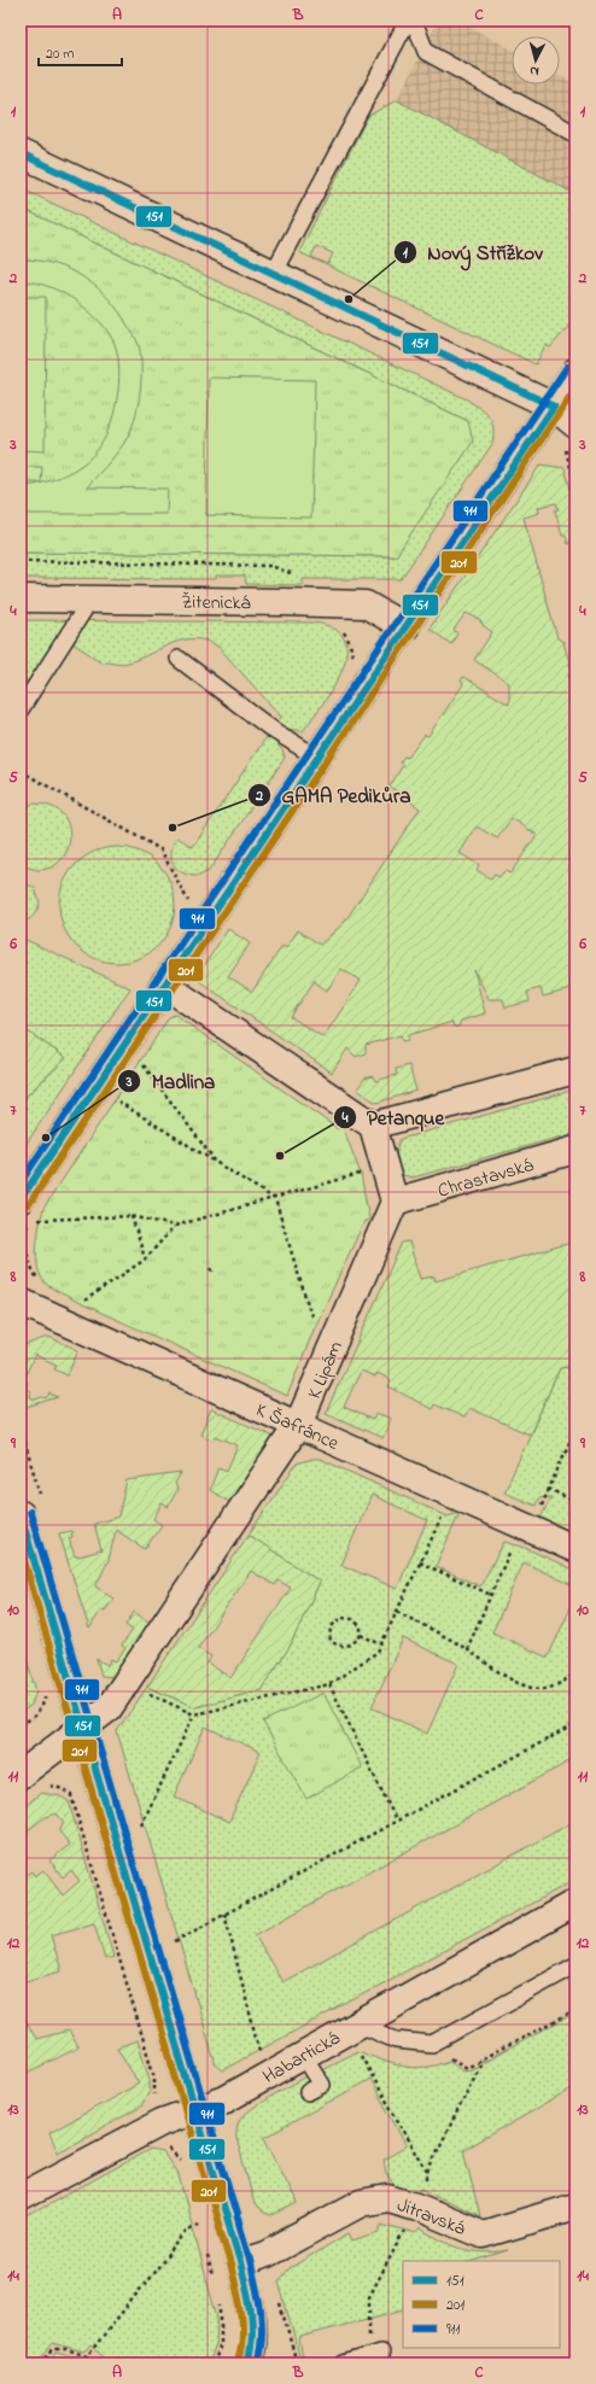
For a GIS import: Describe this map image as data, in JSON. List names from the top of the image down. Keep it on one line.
{"streets":{"street":["Žitenická","Chrastavská","K Lipám","K Šafránce","Habartická","Jitravská"]},"crossings":[["Chrastavská","K Lipám"],["K Lipám","K Šafránce"]],"places":["Nový Střížkov","GAMA Pedikůra","Madlina","Petanque"],"lines":["transit line 151","transit line 911","transit line 201"],"legend":["151","201","911"],"scale_bar":"20 m","north":"bottom","grid":{"columns":["A","B","C"],"rows":["1","2","3","4","5","6","7","8","9","10","11","12","13","14"]}}
